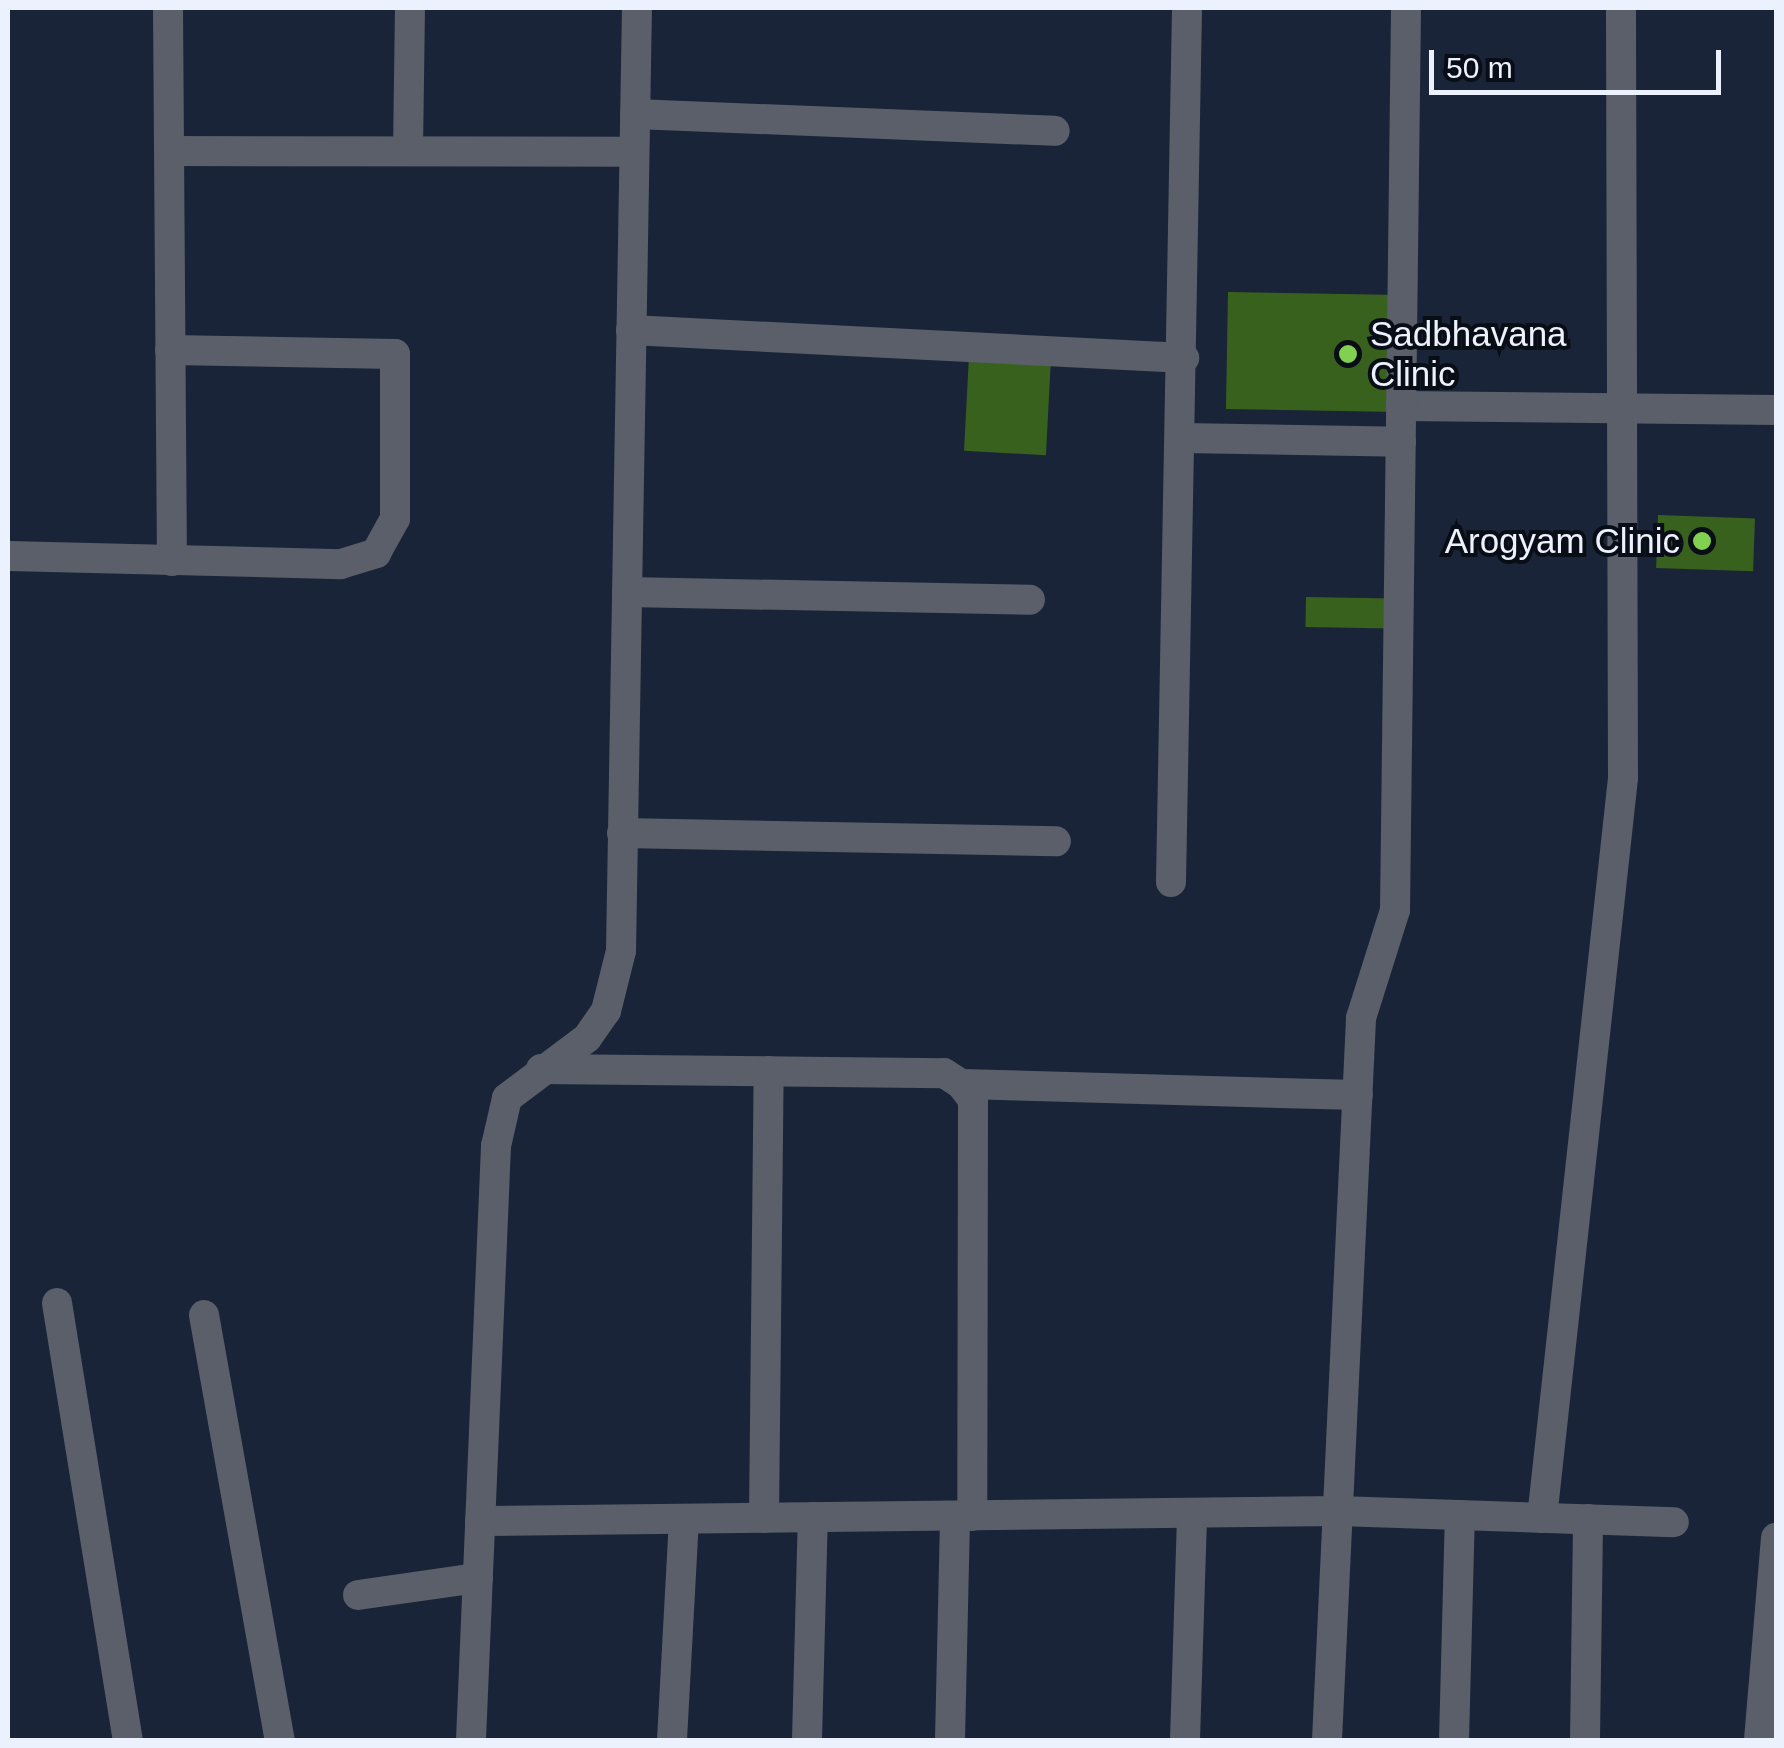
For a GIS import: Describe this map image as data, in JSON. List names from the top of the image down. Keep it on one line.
{"places":["Sadbhavana Clinic","Arogyam Clinic"],"scale_bar":"50 m"}
